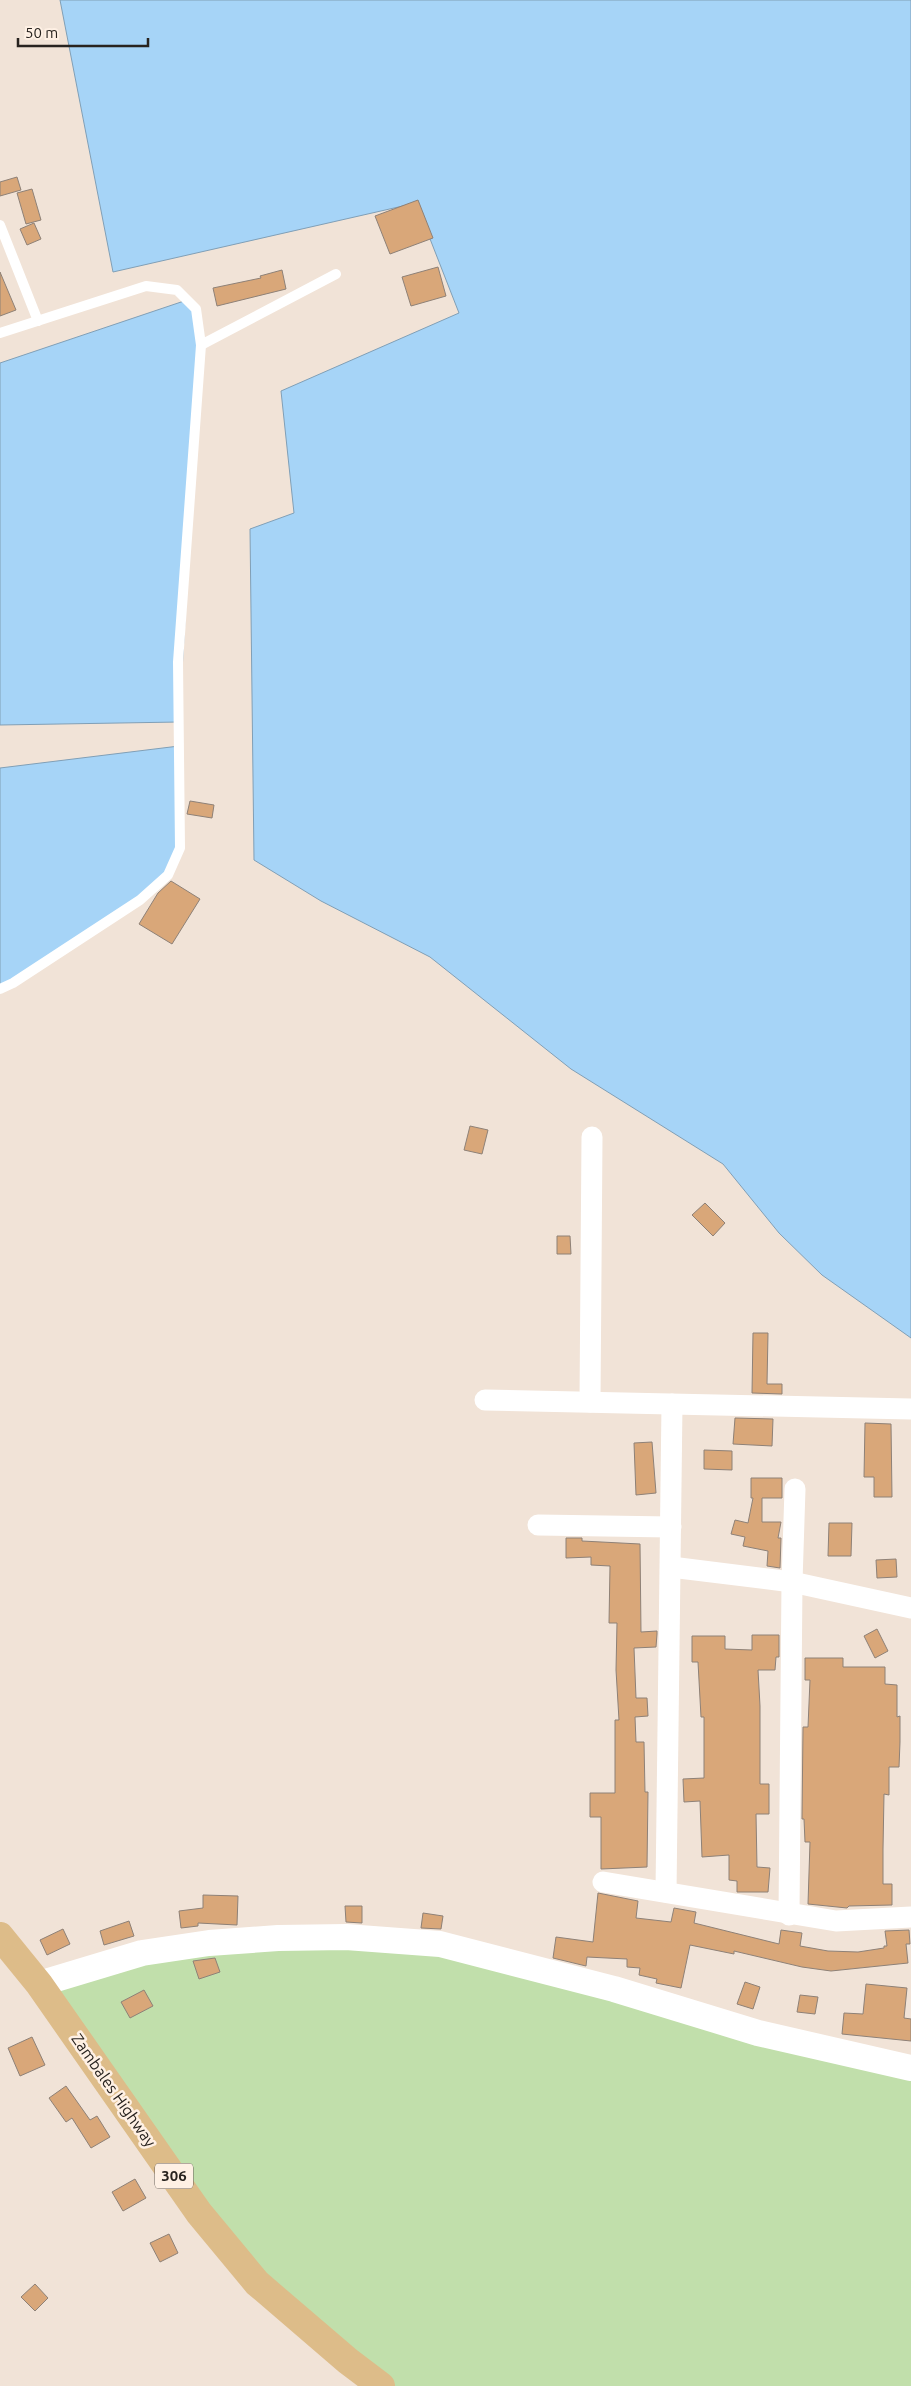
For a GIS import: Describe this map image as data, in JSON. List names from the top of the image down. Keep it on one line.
{"streets":{"main road":["Zambales Highway","306"]},"scale_bar":"50 m"}
